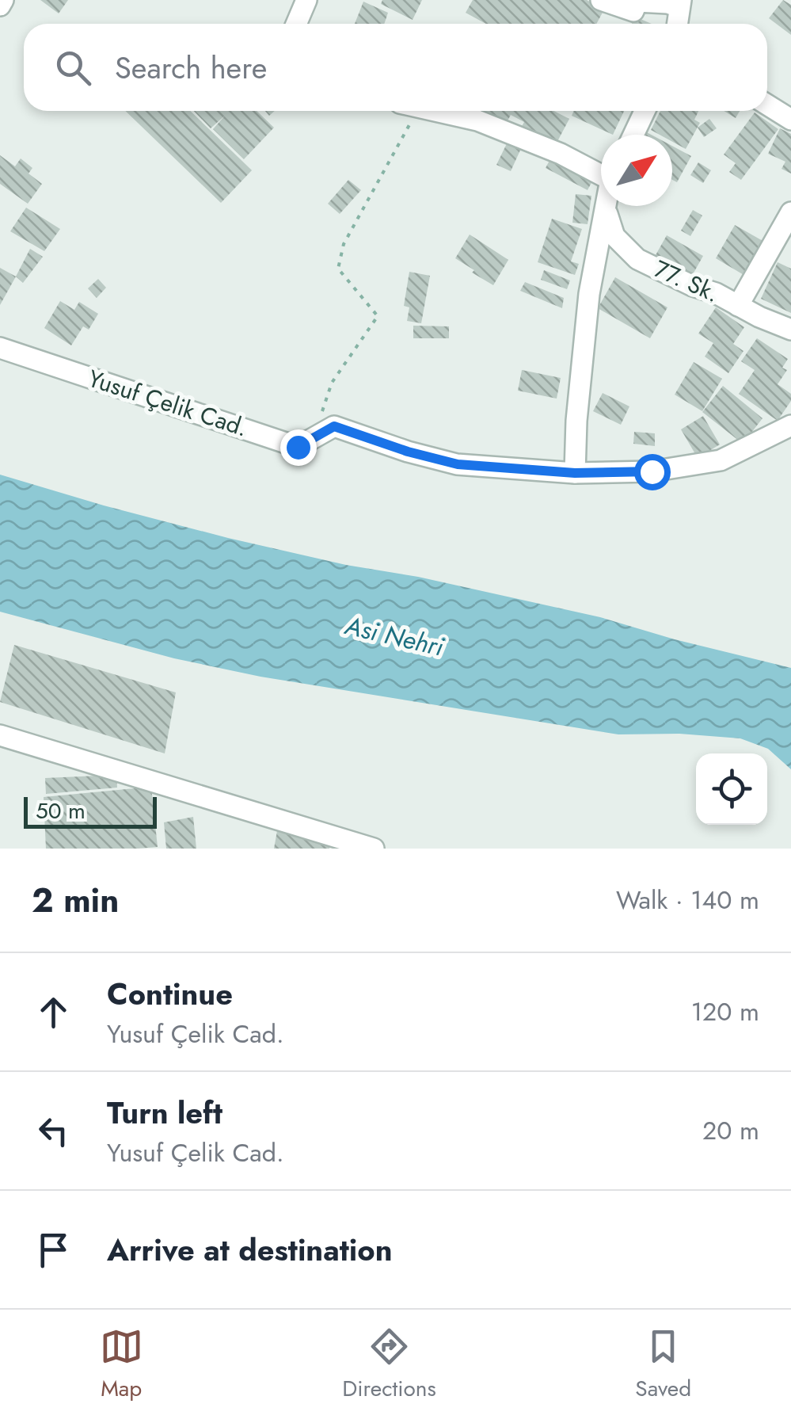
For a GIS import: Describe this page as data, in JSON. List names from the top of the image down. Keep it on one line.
{"streets":{"street":["77. Sk.","Yusuf Çelik Cad."]},"water":["Asi Nehri"],"scale_bar":"50 m","north":"top right","page":{"search":"Search here","scale":"50 m","heading":["2 min","Walk · 140 m"],"list":[["Continue","Yusuf Çelik Cad.","120 m"],["Turn left","Yusuf Çelik Cad.","20 m"],"Arrive at destination"],"nav":["Map","Directions","Saved"]}}
